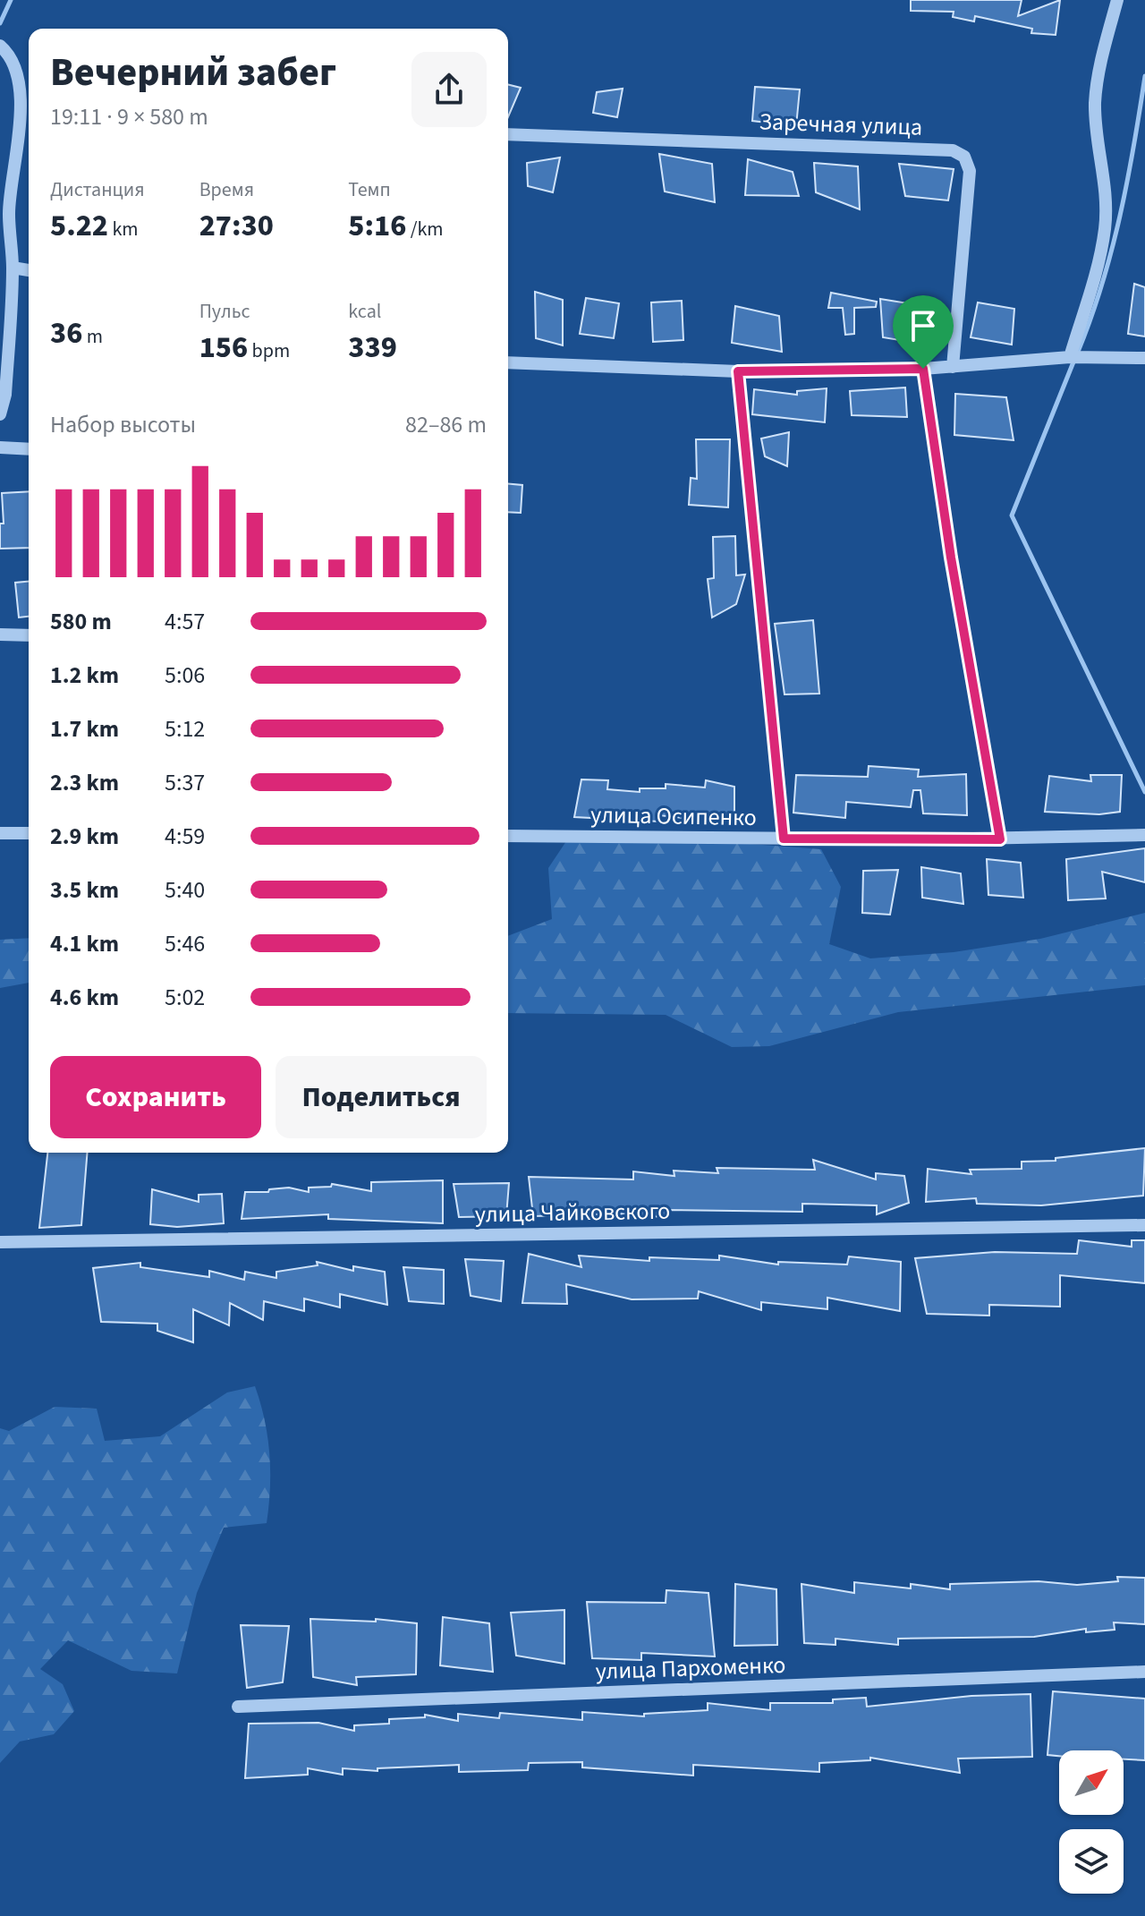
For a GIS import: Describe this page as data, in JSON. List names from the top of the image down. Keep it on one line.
{"streets":{"street":["Заречная улица","улица Осипенко","улица Чайковского","улица Пархоменко"]},"north":"top right","page":{"heading":["Вечерний забег","19:11 · 9 × 580 m"],"stats":[["Дистанция","5.22 km"],["Время","27:30"],["Темп","5:16 /km"],["36 m"],["Пульс","156 bpm"],["kcal","339"]],"chart":["Набор высоты","82–86 m"],"list":[{"name":"580 m","note":"4:57"},{"name":"1.2 km","note":"5:06"},{"name":"1.7 km","note":"5:12"},{"name":"2.3 km","note":"5:37"},{"name":"2.9 km","note":"4:59"},{"name":"3.5 km","note":"5:40"},{"name":"4.1 km","note":"5:46"},{"name":"4.6 km","note":"5:02"}],"buttons":["Сохранить","Поделиться"]}}
